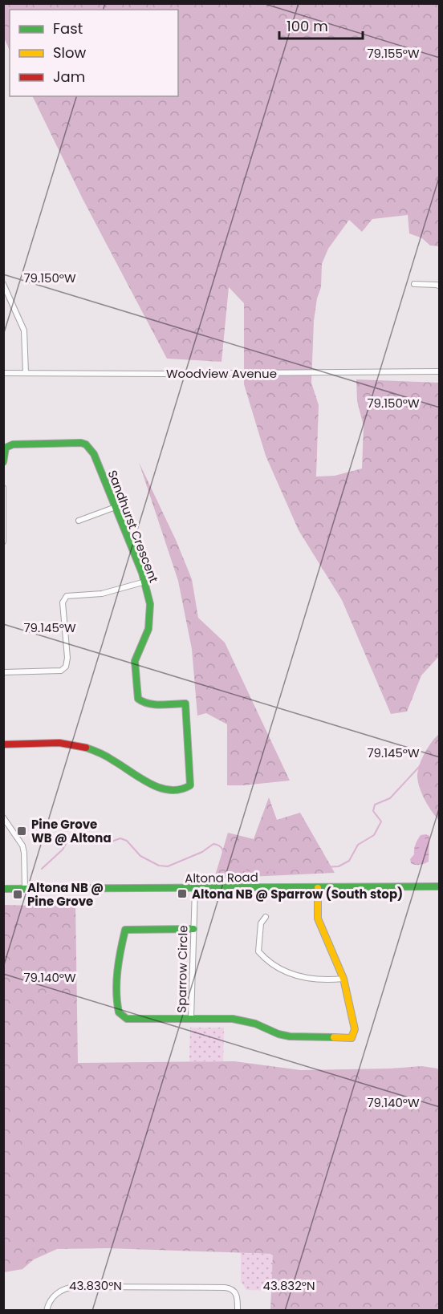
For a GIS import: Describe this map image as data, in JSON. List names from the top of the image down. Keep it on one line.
{"streets":{"street":["Woodview Avenue","Sandhurst Crescent","Altona Road","Sparrow Circle"]},"crossings":[["Altona Road","Sparrow Circle"]],"places":{"transit":["Pine Grove WB @ Altona","Altona NB @ Sparrow (South stop)","Altona NB @ Pine Grove"]},"legend":["Fast","Slow","Jam"],"scale_bar":"100 m","coordinates":["79.155°W","79.150°W","79.145°W","79.140°W","43.830°N","43.832°N"]}
